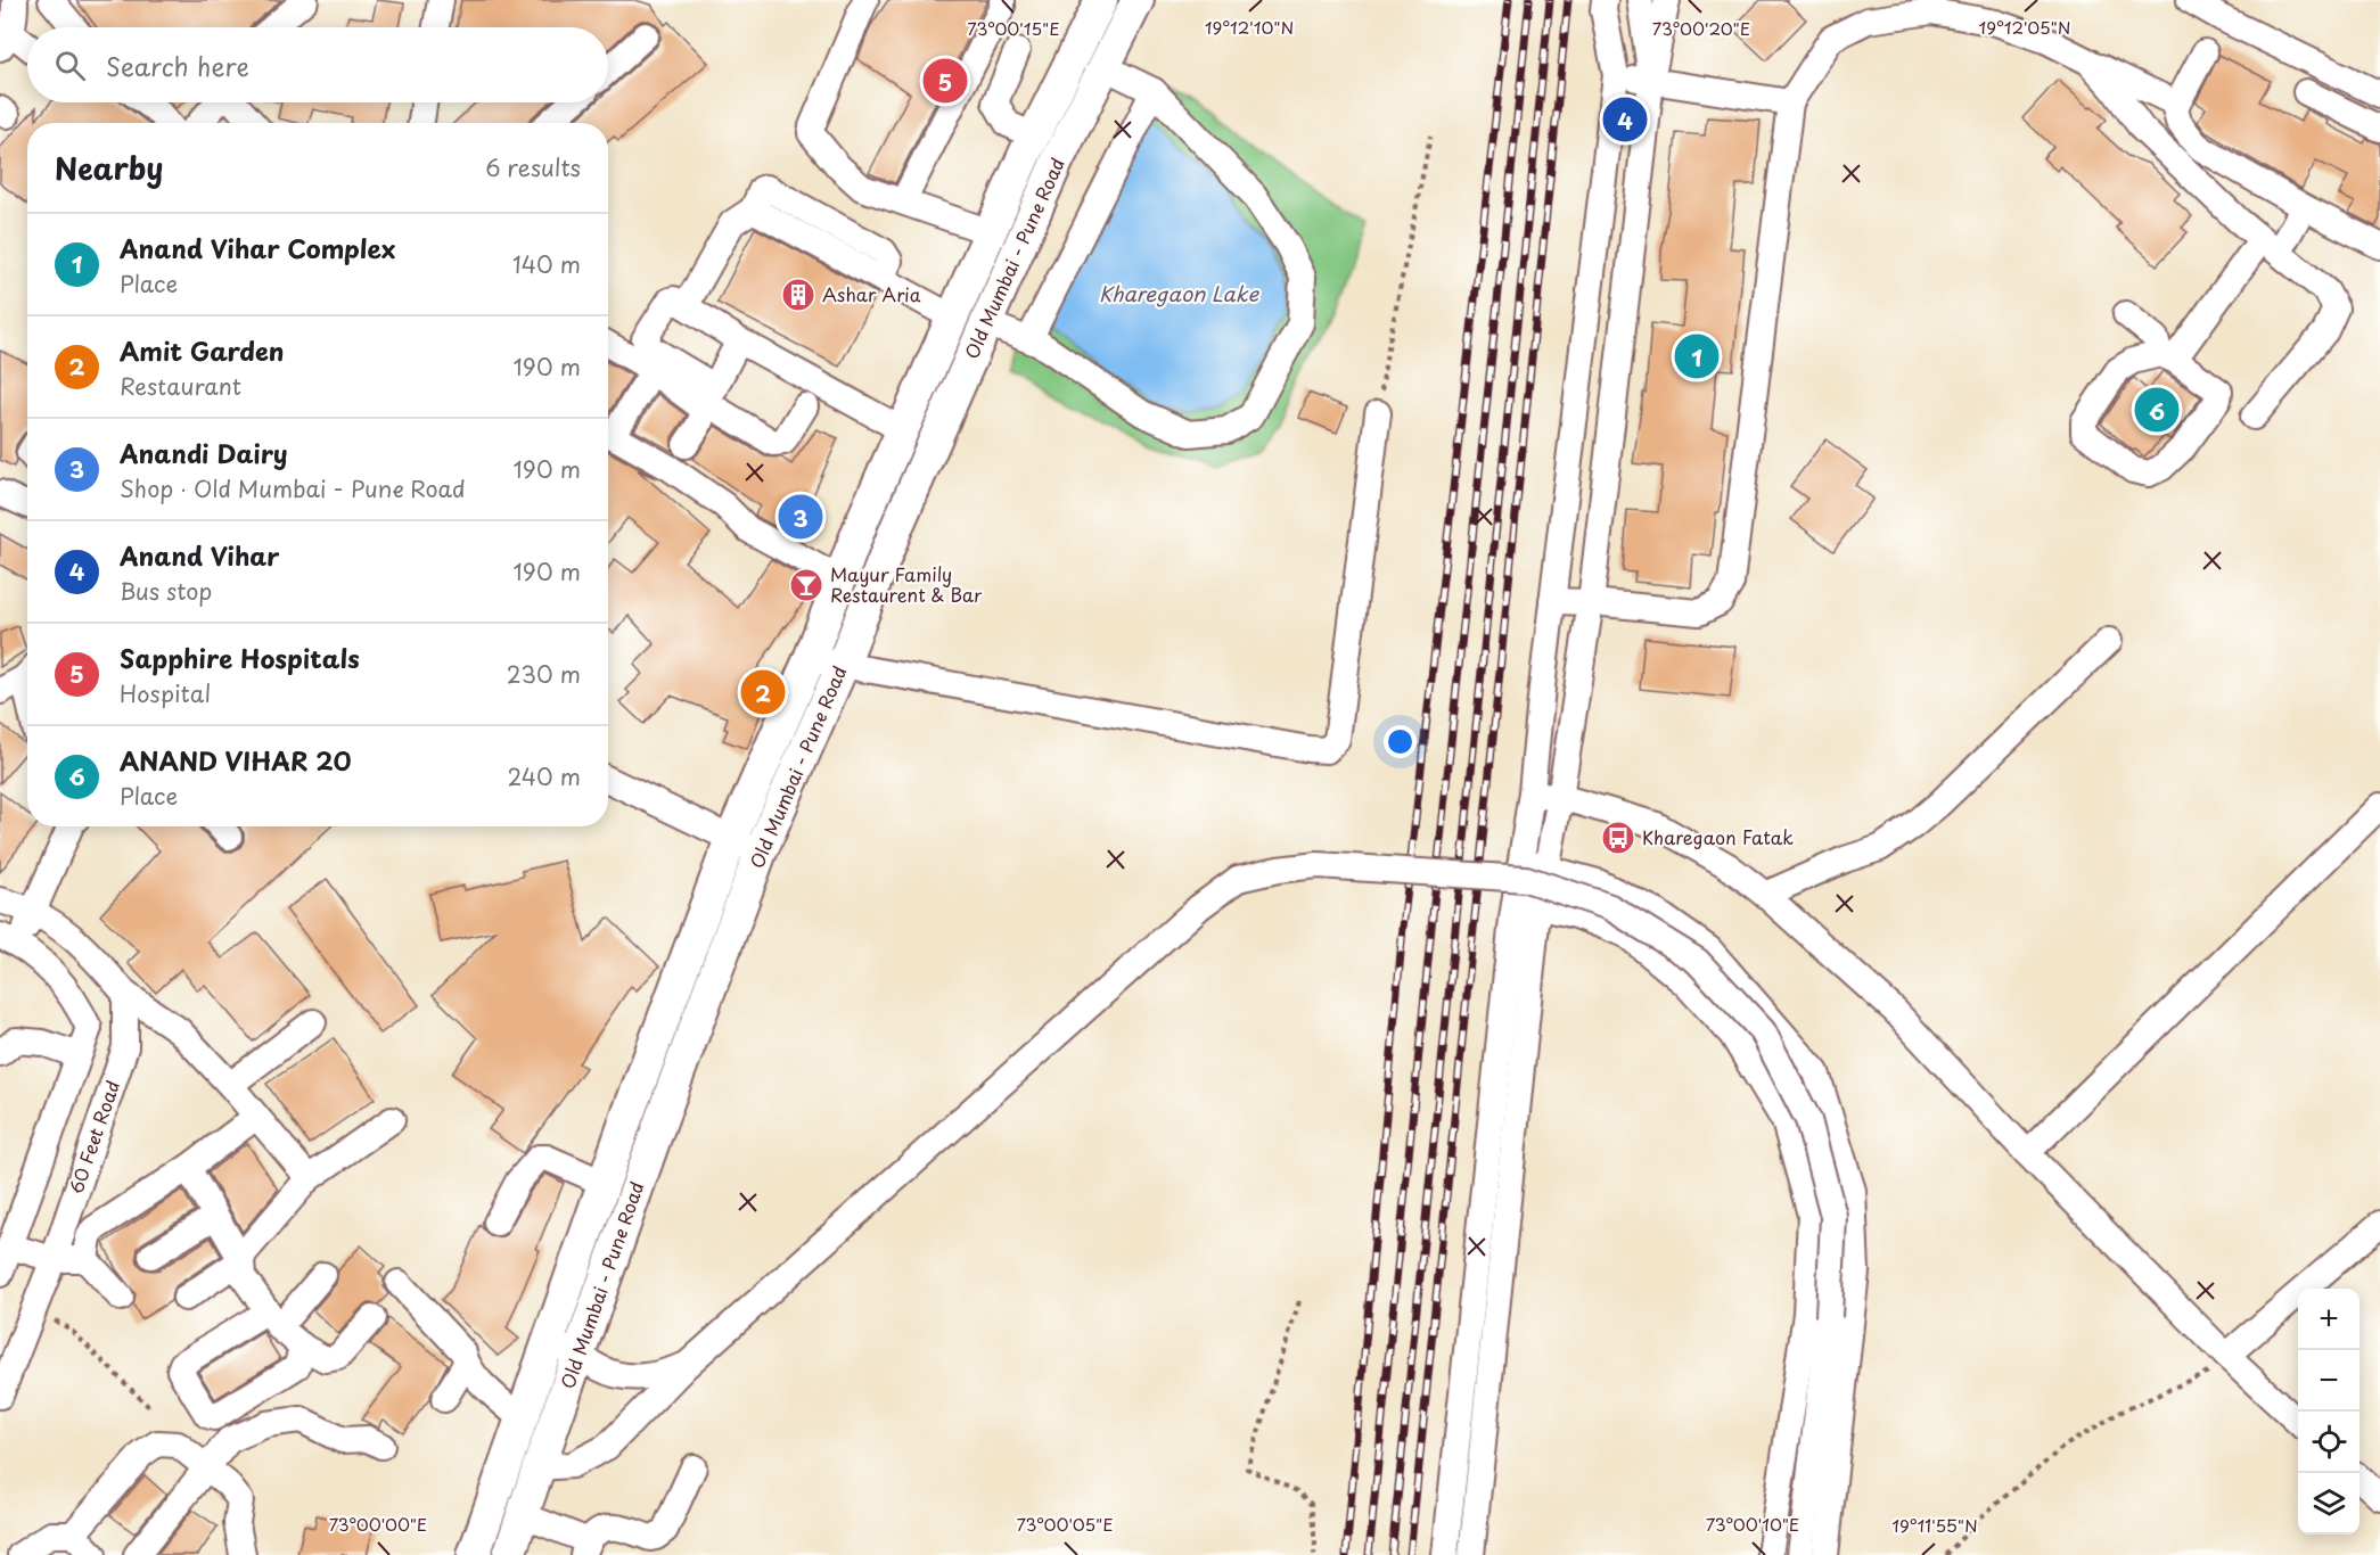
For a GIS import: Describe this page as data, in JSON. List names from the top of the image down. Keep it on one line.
{"streets":{"main road":["Old Mumbai - Pune Road"],"street":["60 Feet Road"]},"water":["Kharegaon Lake"],"places":{"building":["Ashar Aria"],"bar":["Mayur Family Restaurent & Bar"],"bus stop":["Kharegaon Fatak"]},"page":{"search":"Search here","pins":["5","4","1","6","3","2"],"heading":["Nearby","6 results"],"list":[{"mark":"1","name":"Anand Vihar Complex","note":"Place","value":"140 m"},{"mark":"2","name":"Amit Garden","note":"Restaurant","value":"190 m"},{"mark":"3","name":"Anandi Dairy","note":"Shop · Old Mumbai - Pune Road","value":"190 m"},{"mark":"4","name":"Anand Vihar","note":"Bus stop","value":"190 m"},{"mark":"5","name":"Sapphire Hospitals","note":"Hospital","value":"230 m"},{"mark":"6","name":"ANAND VIHAR 20","note":"Place","value":"240 m"}],"map_buttons":["+","−"]},"coordinates":["19°12'10\"N","19°12'05\"N","73°00'20\"E","73°00'15\"E","73°00'00\"E","73°00'05\"E","73°00'10\"E","19°11'55\"N"]}
